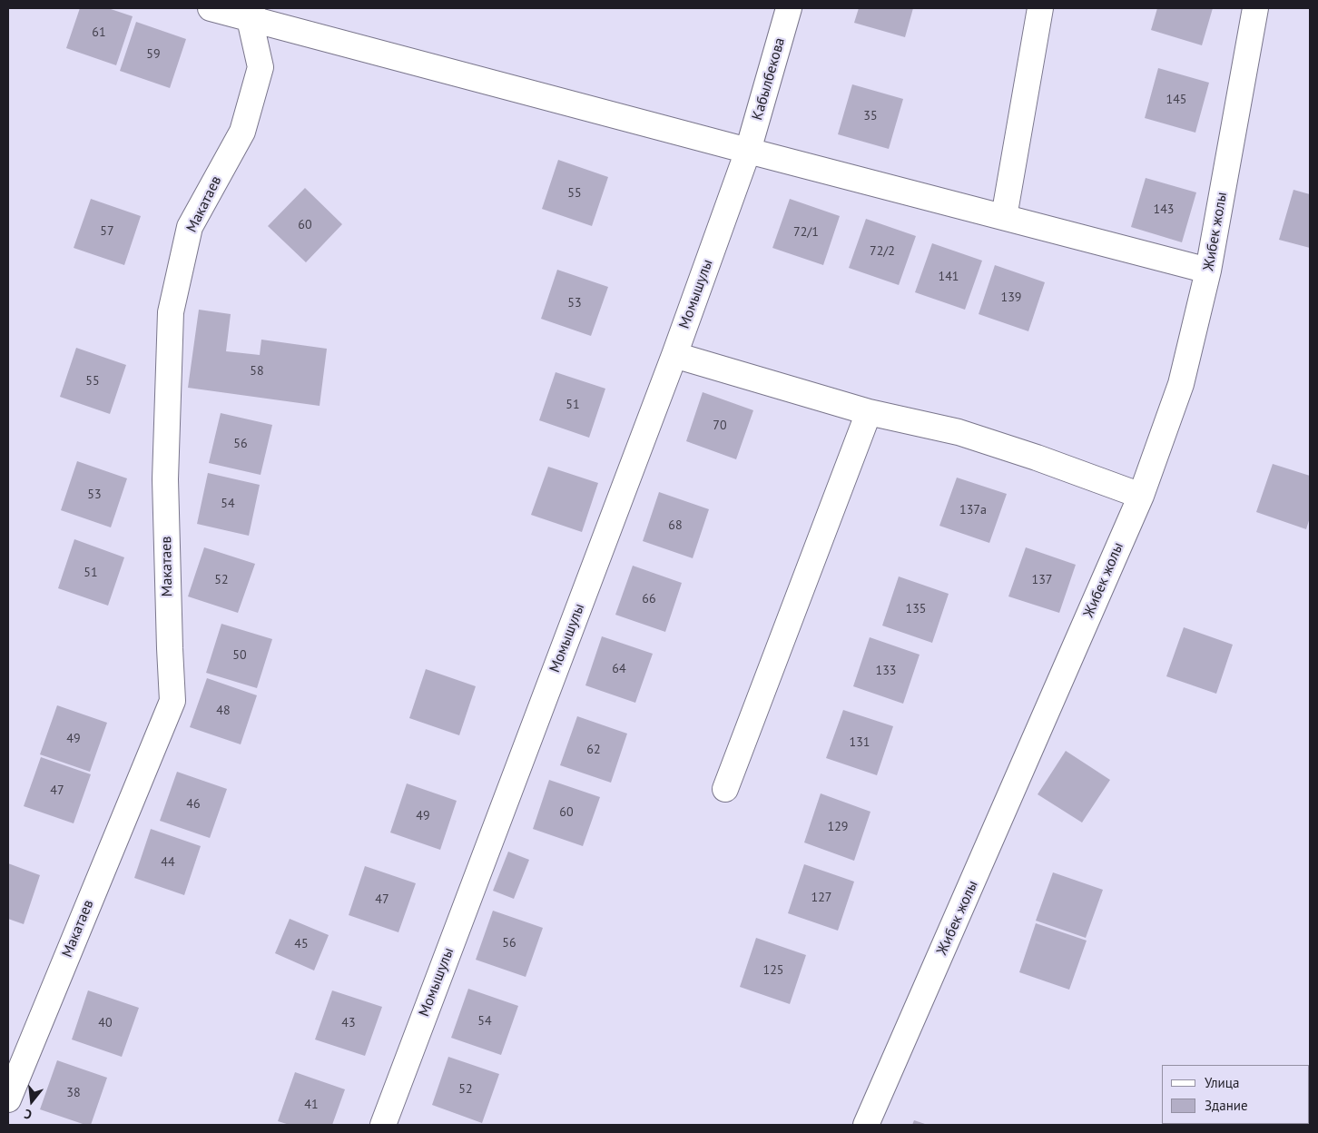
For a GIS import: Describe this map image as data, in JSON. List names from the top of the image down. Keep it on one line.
{"streets":{"street":["Кабылбекова","Макатаев","Жибек жолы","Момышулы"]},"crossings":[["Кабылбекова","Момышулы"]],"house_numbers":["61","59","145","35","55","143","60","57","72/1","72/2","141","139","53","58","55","51","70","56","53","54","137а","68","51","52","137","66","135","50","64","133","48","49","131","62","47","46","60","49","129","44","127","47","56","45","125","54","40","43","52","38","41"],"legend":["Улица","Здание"],"north":"bottom"}
